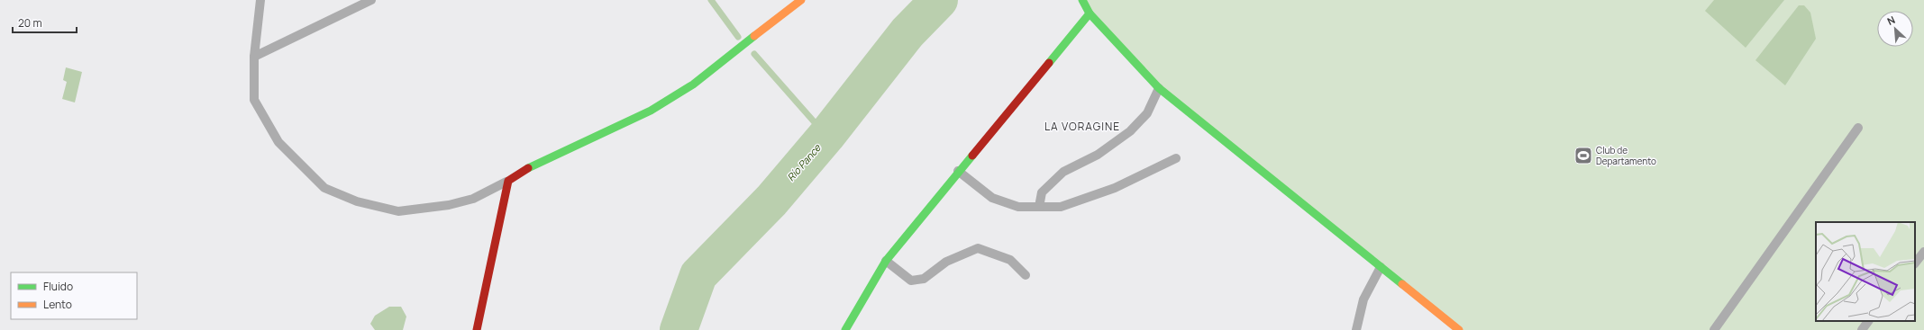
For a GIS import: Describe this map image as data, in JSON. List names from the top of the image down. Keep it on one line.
{"districts":["LA VORAGINE"],"water":["Río Pance"],"places":{"sports":["Club de Departamento"]},"legend":["Fluido","Lento"],"scale_bar":"20 m","north":"top left"}
